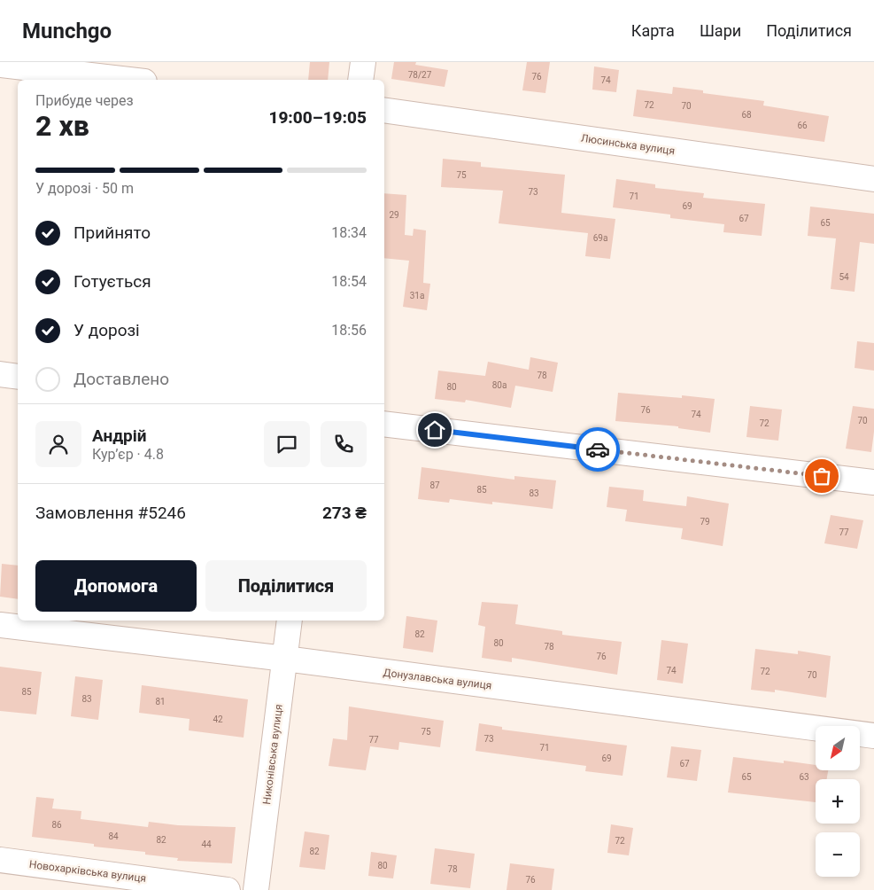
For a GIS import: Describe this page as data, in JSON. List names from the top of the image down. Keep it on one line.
{"streets":{"street":["Люсинська вулиця","Донузлавська вулиця","Никонівська вулиця","Новохарківська вулиця"]},"crossings":[["Донузлавська вулиця","Никонівська вулиця"]],"house_numbers":["78/27","76","74","72","70","68","66","75","73","71","69","29","67","65","69а","54","31а","78","80а","80","76","74","70","72","87","85","83","79","77","82","80","78","76","74","72","70","85","83","81","42","75","73","77","71","69","67","65","63","86","84","82","72","44","82","80","78","76"],"north":"bottom left","page":{"header":"Munchgo","nav":["Карта","Шари","Поділитися"],"heading":["2 хв","Прибуде через","19:00–19:05"],"panel":["Андрій","Кур’єр · 4.8","Замовлення #5246","273 ₴"],"bar":"У дорозі · 50 m","list":[["Прийнято","18:34"],["Готується","18:54"],["У дорозі","18:56"],"Доставлено"],"buttons":["Допомога","Поділитися"],"map_buttons":["+","−"]}}
